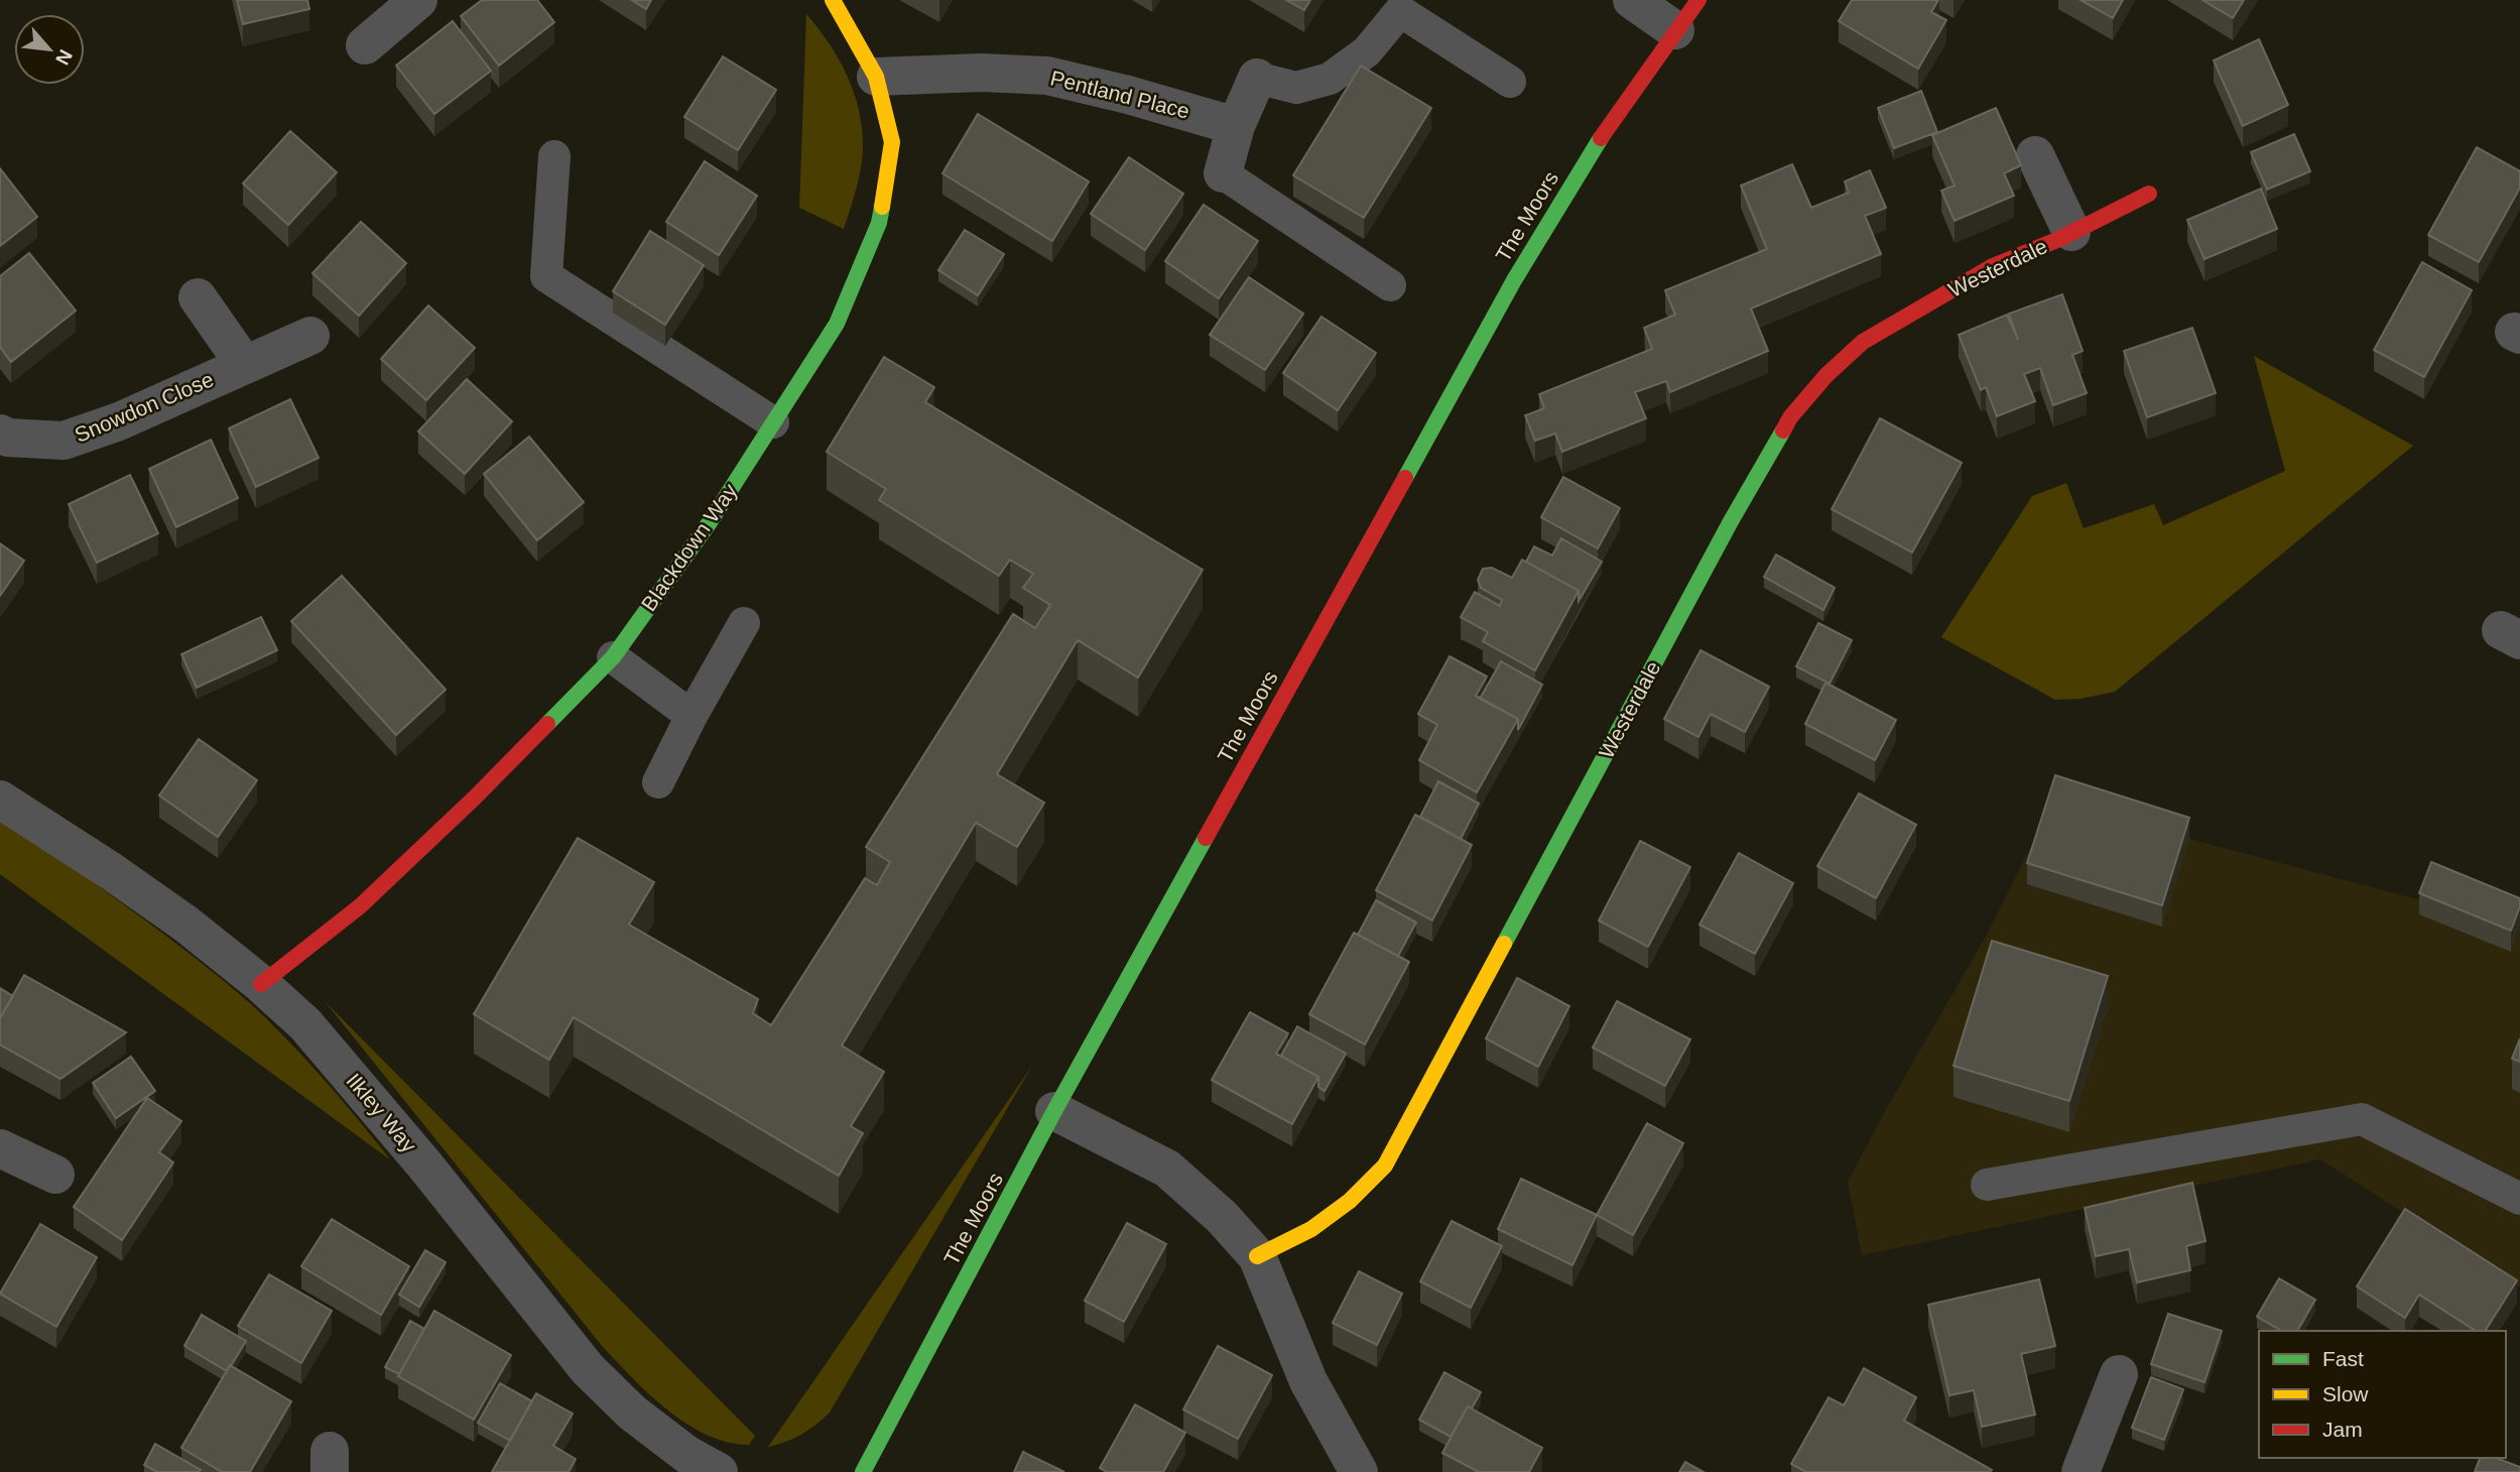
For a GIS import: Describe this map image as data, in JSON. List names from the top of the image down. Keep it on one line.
{"streets":{"street":["Pentland Place","The Moors","Westerdale","Snowdon Close","Blackdown Way","Ilkley Way"]},"crossings":[["Pentland Place","Blackdown Way"],["Blackdown Way","Ilkley Way"]],"legend":["Fast","Slow","Jam"],"north":"bottom right"}
